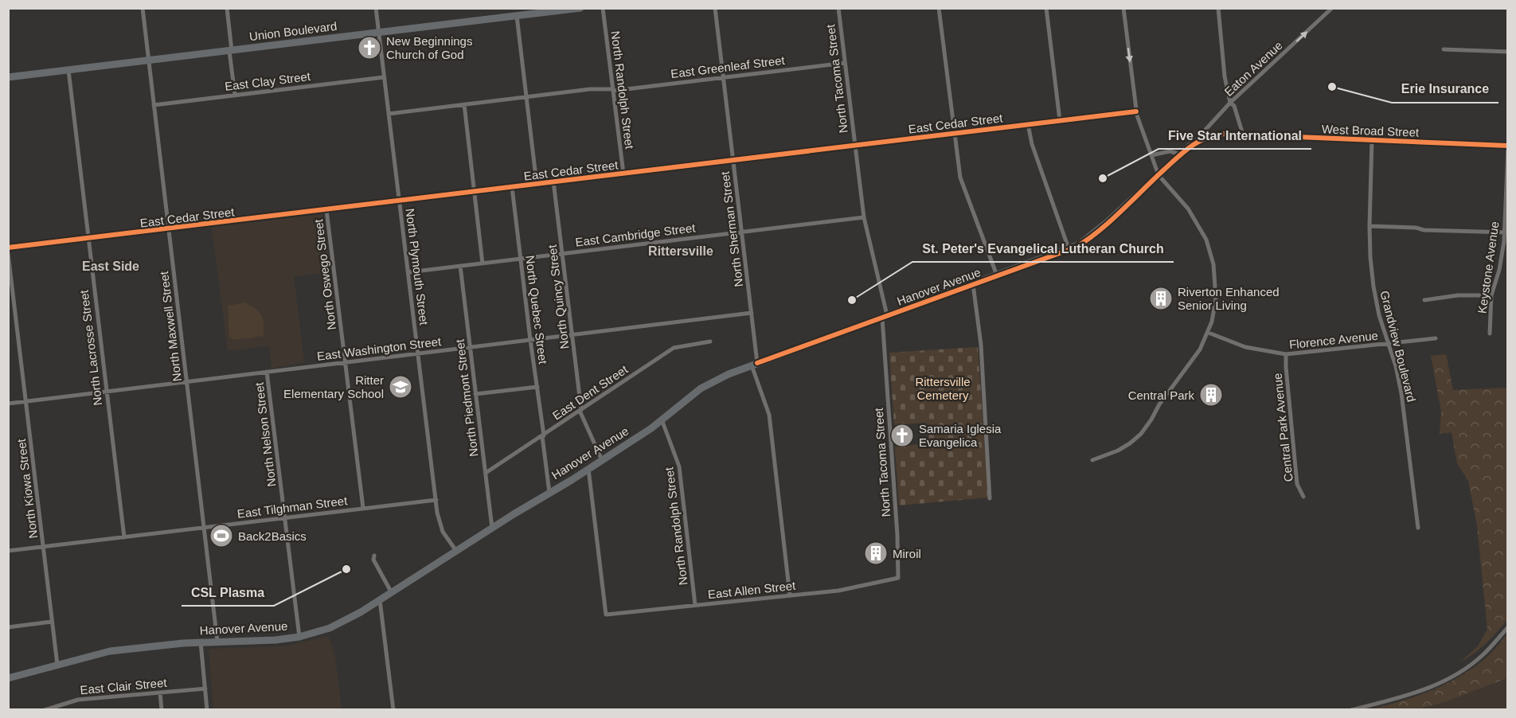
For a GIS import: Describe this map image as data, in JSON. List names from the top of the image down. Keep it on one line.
{"streets":{"main road":["Union Boulevard","West Broad Street","Hanover Avenue"],"street":["East Greenleaf Street","Eaton Avenue","North Tacoma Street","East Clay Street","North Randolph Street","East Cedar Street","North Sherman Street","East Cambridge Street","North Plymouth Street","Keystone Avenue","North Oswego Street","North Quincy Street","North Quebec Street","North Maxwell Street","Florence Avenue","Grandview Boulevard","North Lacrosse Street","East Washington Street","East Dent Street","North Piedmont Street","Central Park Avenue","North Nelson Street","North Kiowa Street","East Tilghman Street","East Allen Street","East Clair Street"]},"crossings":[["Union Boulevard","North Plymouth Street"],["Union Boulevard","North Maxwell Street"],["Union Boulevard","North Lacrosse Street"],["East Greenleaf Street","North Tacoma Street"],["East Greenleaf Street","North Randolph Street"],["East Greenleaf Street","North Sherman Street"],["East Greenleaf Street","North Plymouth Street"],["Eaton Avenue","Hanover Avenue"],["North Tacoma Street","East Cedar Street"],["North Tacoma Street","East Cambridge Street"],["North Tacoma Street","Hanover Avenue"],["North Tacoma Street","East Allen Street"],["East Clay Street","North Plymouth Street"],["East Clay Street","North Maxwell Street"],["North Randolph Street","East Cedar Street"],["North Randolph Street","Hanover Avenue"],["North Randolph Street","East Allen Street"],["East Cedar Street","North Sherman Street"],["East Cedar Street","North Plymouth Street"],["East Cedar Street","North Oswego Street"],["East Cedar Street","North Quincy Street"],["East Cedar Street","North Quebec Street"],["East Cedar Street","North Maxwell Street"],["East Cedar Street","North Lacrosse Street"],["West Broad Street","Keystone Avenue"],["West Broad Street","Hanover Avenue"],["West Broad Street","Grandview Boulevard"],["North Sherman Street","East Cambridge Street"],["North Sherman Street","Hanover Avenue"],["North Sherman Street","East Washington Street"],["North Sherman Street","East Allen Street"],["East Cambridge Street","North Plymouth Street"],["East Cambridge Street","North Quincy Street"],["East Cambridge Street","North Quebec Street"],["East Cambridge Street","North Piedmont Street"],["North Plymouth Street","Hanover Avenue"],["North Plymouth Street","East Washington Street"],["North Plymouth Street","East Tilghman Street"],["North Oswego Street","East Washington Street"],["North Oswego Street","East Tilghman Street"],["Hanover Avenue","North Quincy Street"],["Hanover Avenue","North Quebec Street"],["Hanover Avenue","North Maxwell Street"],["Hanover Avenue","North Piedmont Street"],["Hanover Avenue","North Nelson Street"],["Hanover Avenue","North Kiowa Street"],["Hanover Avenue","East Allen Street"],["North Quincy Street","East Washington Street"],["North Quincy Street","East Dent Street"],["North Quebec Street","East Washington Street"],["North Quebec Street","East Dent Street"],["North Maxwell Street","East Washington Street"],["North Maxwell Street","East Tilghman Street"],["Florence Avenue","Grandview Boulevard"],["Florence Avenue","Central Park Avenue"],["North Lacrosse Street","East Washington Street"],["North Lacrosse Street","East Tilghman Street"],["East Washington Street","North Piedmont Street"],["East Washington Street","North Nelson Street"],["East Washington Street","North Kiowa Street"],["East Dent Street","North Piedmont Street"],["North Nelson Street","East Tilghman Street"],["North Kiowa Street","East Tilghman Street"]],"one_way":["Eaton Avenue"],"districts":["Rittersville","East Side"],"parks":["Rittersville Cemetery"],"places":{"church":["New Beginnings Church of God","Samaria Iglesia Evangelica"],"other":["Erie Insurance","Five Star International","St. Peter's Evangelical Lutheran Church","CSL Plasma"],"building":["Riverton Enhanced Senior Living","Central Park","Miroil"],"school or university":["Ritter Elementary School"],"sports":["Back2Basics"]}}
